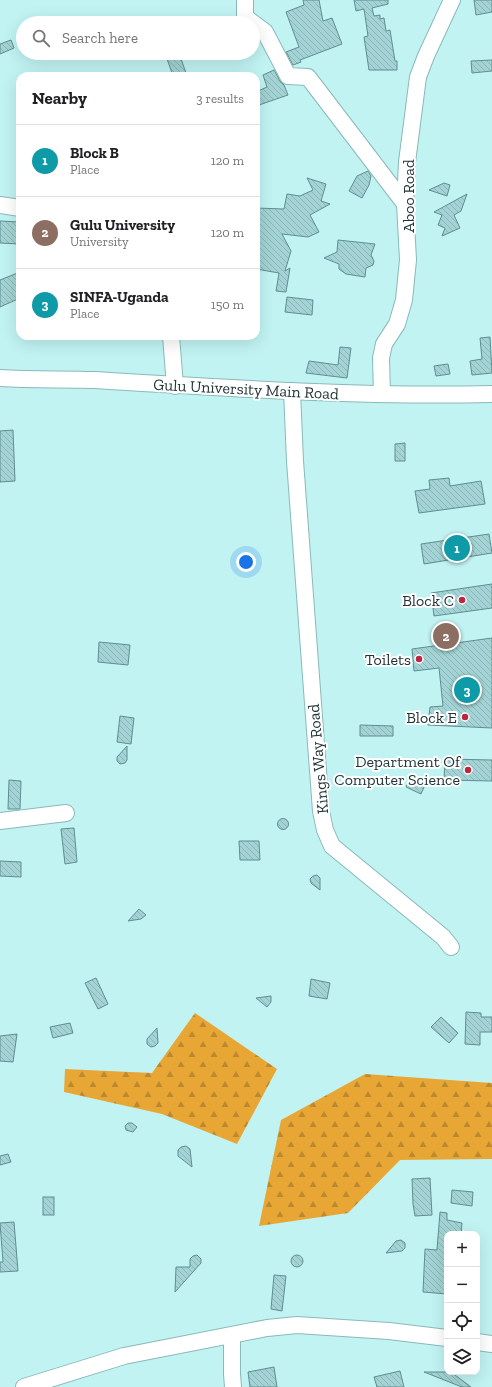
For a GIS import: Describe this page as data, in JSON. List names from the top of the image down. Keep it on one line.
{"streets":{"street":["Aboo Road","Gulu University Main Road","Kings Way Road"]},"crossings":[["Aboo Road","Gulu University Main Road"],["Gulu University Main Road","Kings Way Road"]],"places":["Block C","Toilets","Block E","Department Of Computer Science"],"page":{"search":"Search here","heading":["Nearby","3 results"],"list":[{"mark":"1","name":"Block B","note":"Place","value":"120 m"},{"mark":"2","name":"Gulu University","note":"University","value":"120 m"},{"mark":"3","name":"SINFA-Uganda","note":"Place","value":"150 m"}],"pins":["1","2","3"],"map_buttons":["+","−"]}}
